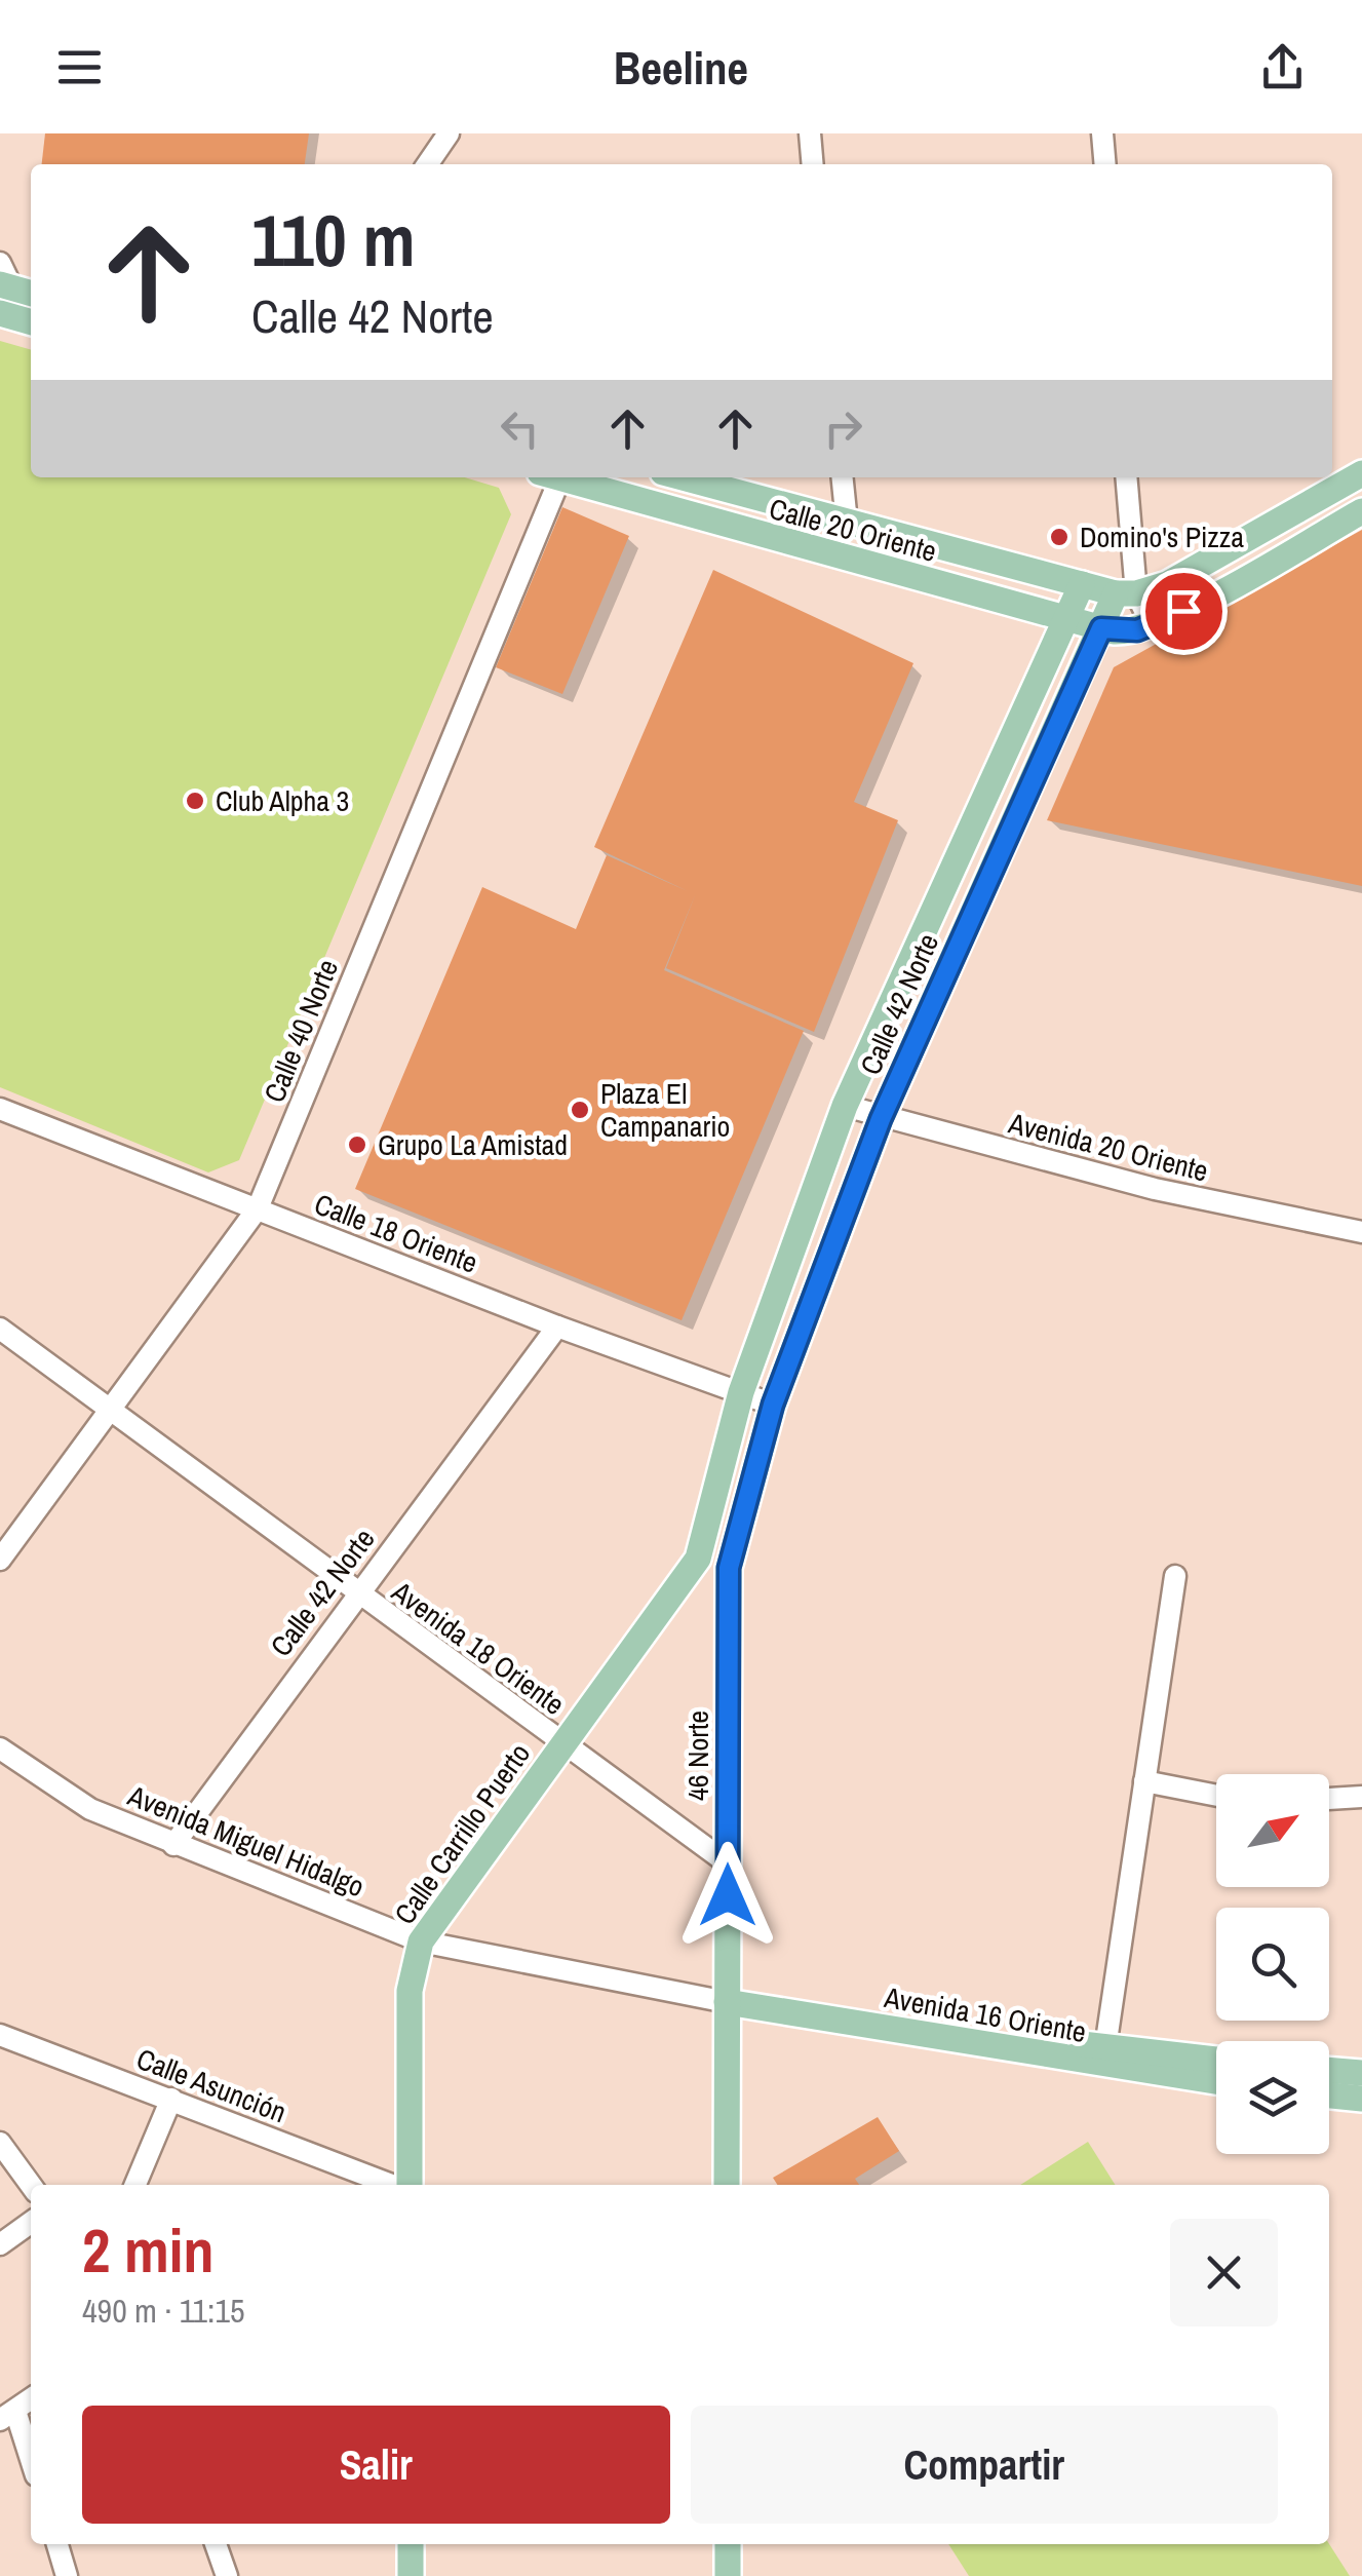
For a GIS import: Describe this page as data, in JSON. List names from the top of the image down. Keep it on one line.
{"streets":{"main road":["Calle 20 Oriente","Calle 42 Norte","46 Norte","Calle Carrillo Puerto","Avenida 16 Oriente"],"street":["Calle 40 Norte","Avenida 20 Oriente","Calle 18 Oriente","Avenida 18 Oriente","Avenida Miguel Hidalgo","Calle Asunción"]},"crossings":[["Calle 20 Oriente","Calle 42 Norte"],["Calle 42 Norte","Avenida 20 Oriente"],["Calle 42 Norte","Calle 18 Oriente"],["Calle 42 Norte","Avenida 18 Oriente"],["Calle 42 Norte","46 Norte"],["Calle 42 Norte","Calle Carrillo Puerto"],["Calle 42 Norte","Avenida Miguel Hidalgo"],["Calle 40 Norte","Calle 18 Oriente"],["Calle 40 Norte","Avenida 18 Oriente"],["Avenida 18 Oriente","46 Norte"],["Avenida 18 Oriente","Calle Carrillo Puerto"],["46 Norte","Avenida Miguel Hidalgo"],["46 Norte","Avenida 16 Oriente"],["Calle Carrillo Puerto","Avenida Miguel Hidalgo"],["Avenida Miguel Hidalgo","Avenida 16 Oriente"]],"places":["Domino's Pizza","Club Alpha 3","Plaza El Campanario","Grupo La Amistad"],"north":"top right","page":{"header":"Beeline","turn":["110 m","Calle 42 Norte"],"heading":["2 min","490 m · 11:15"],"buttons":["Salir","Compartir"]}}
